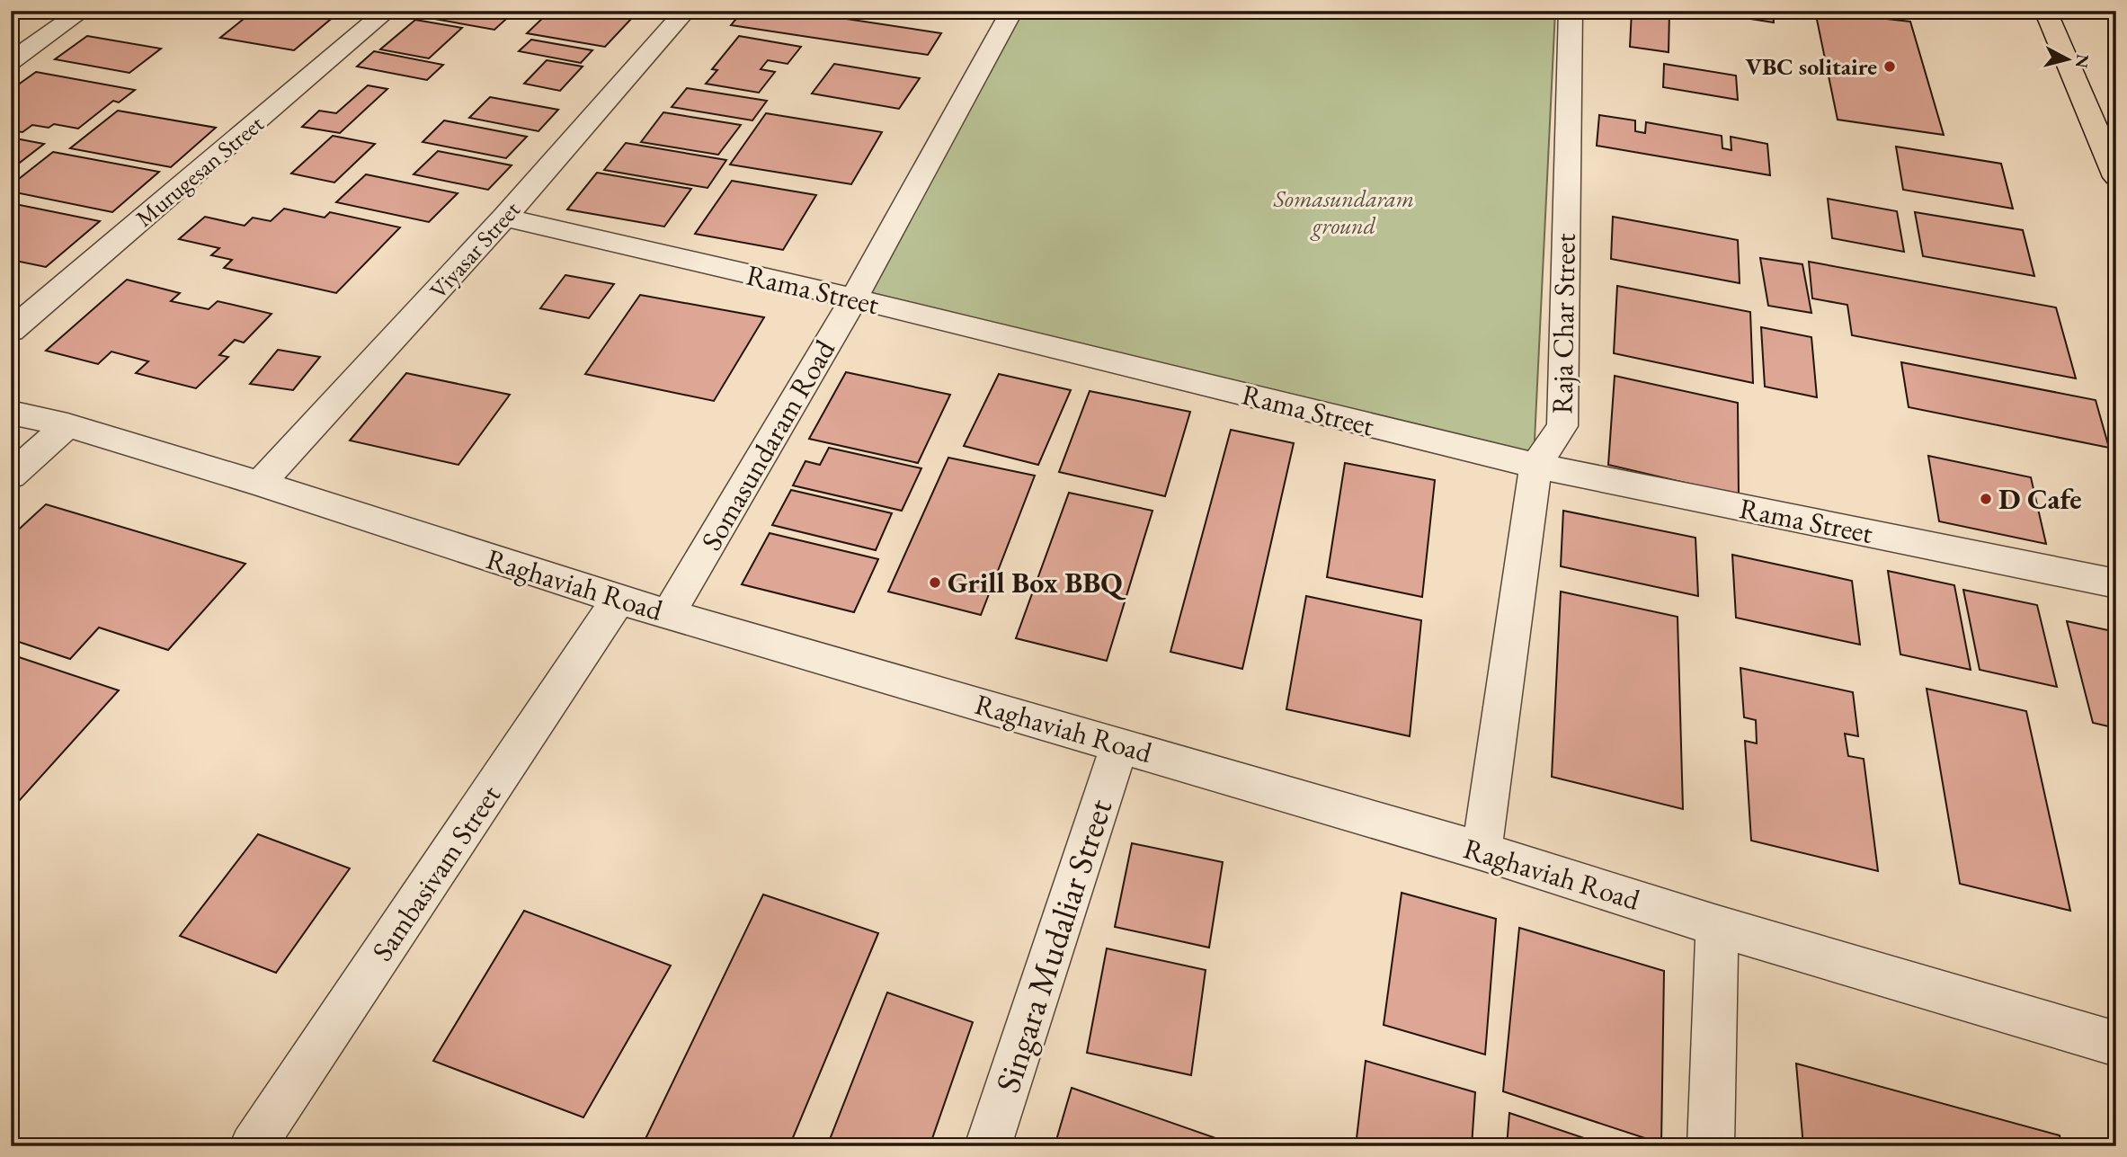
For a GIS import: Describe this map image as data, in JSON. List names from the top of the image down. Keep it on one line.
{"streets":{"street":["Murugesan Street","Viyasar Street","Rama Street","Raja Char Street","Somasundaram Road","Raghaviah Road","Sambasivam Street","Singara Mudaliar Street"]},"crossings":[["Viyasar Street","Rama Street"],["Viyasar Street","Raghaviah Road"],["Rama Street","Raja Char Street"],["Rama Street","Somasundaram Road"],["Raja Char Street","Raghaviah Road"],["Somasundaram Road","Raghaviah Road"],["Raghaviah Road","Sambasivam Street"],["Raghaviah Road","Singara Mudaliar Street"]],"parks":["Somasundaram ground"],"places":["VBC solitaire","D Cafe","Grill Box BBQ"],"north":"right"}
